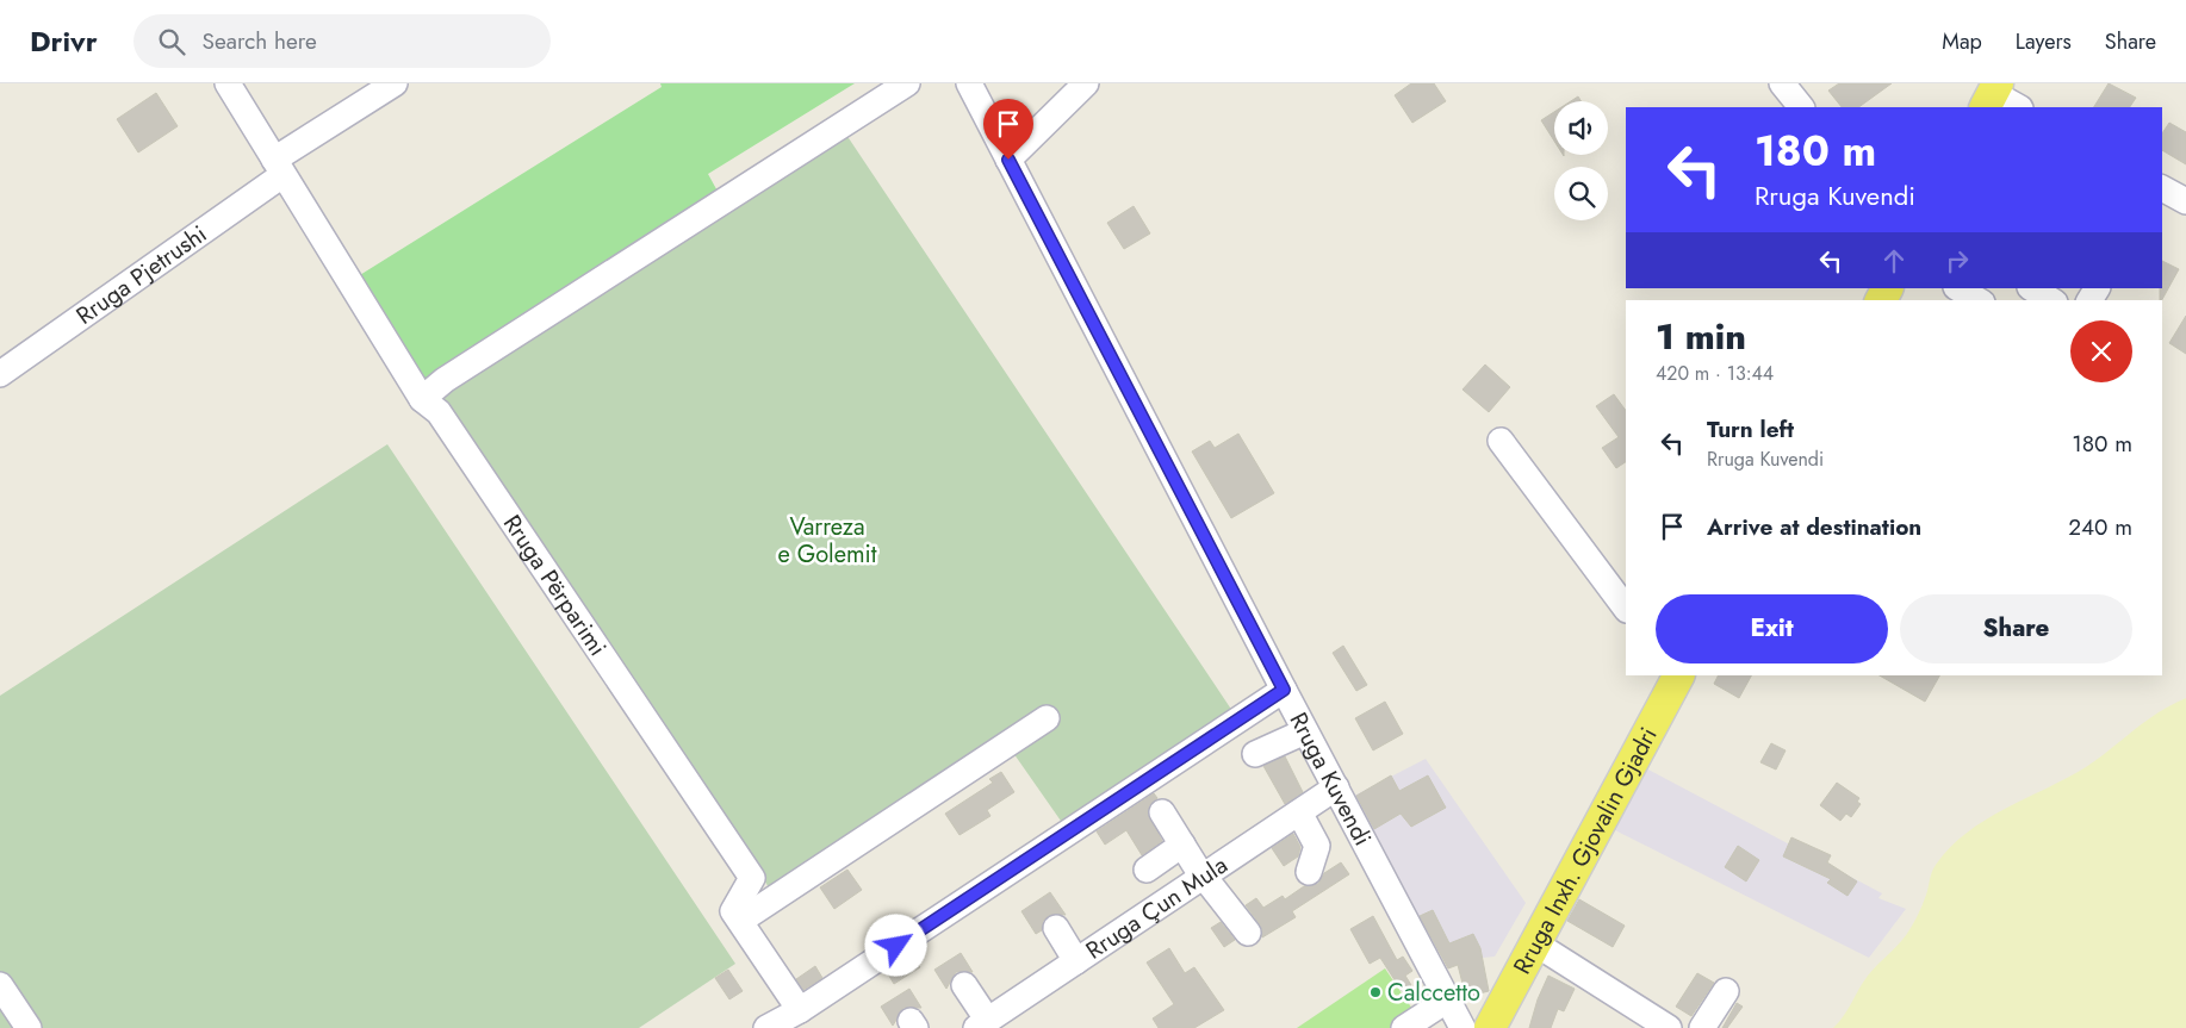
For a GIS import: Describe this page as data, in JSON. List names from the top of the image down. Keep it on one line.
{"streets":{"main road":["Rruga Inxh. Gjovalin Gjadri"],"street":["Rruga Pjetrushi","Rruga Përparimi","Rruga Kuvendi","Rruga Çun Mula"]},"crossings":[["Rruga Pjetrushi","Rruga Përparimi"],["Rruga Kuvendi","Rruga Çun Mula"]],"parks":["Varreza e Golemit"],"places":["Calccetto"],"page":{"header":"Drivr","search":"Search here","nav":["Map","Layers","Share"],"turn":["180 m","Rruga Kuvendi"],"heading":["1 min","420 m · 13:44"],"list":[{"name":"Turn left","note":"Rruga Kuvendi","value":"180 m"},{"name":"Arrive at destination","value":"240 m"}],"buttons":["Exit","Share"]}}
